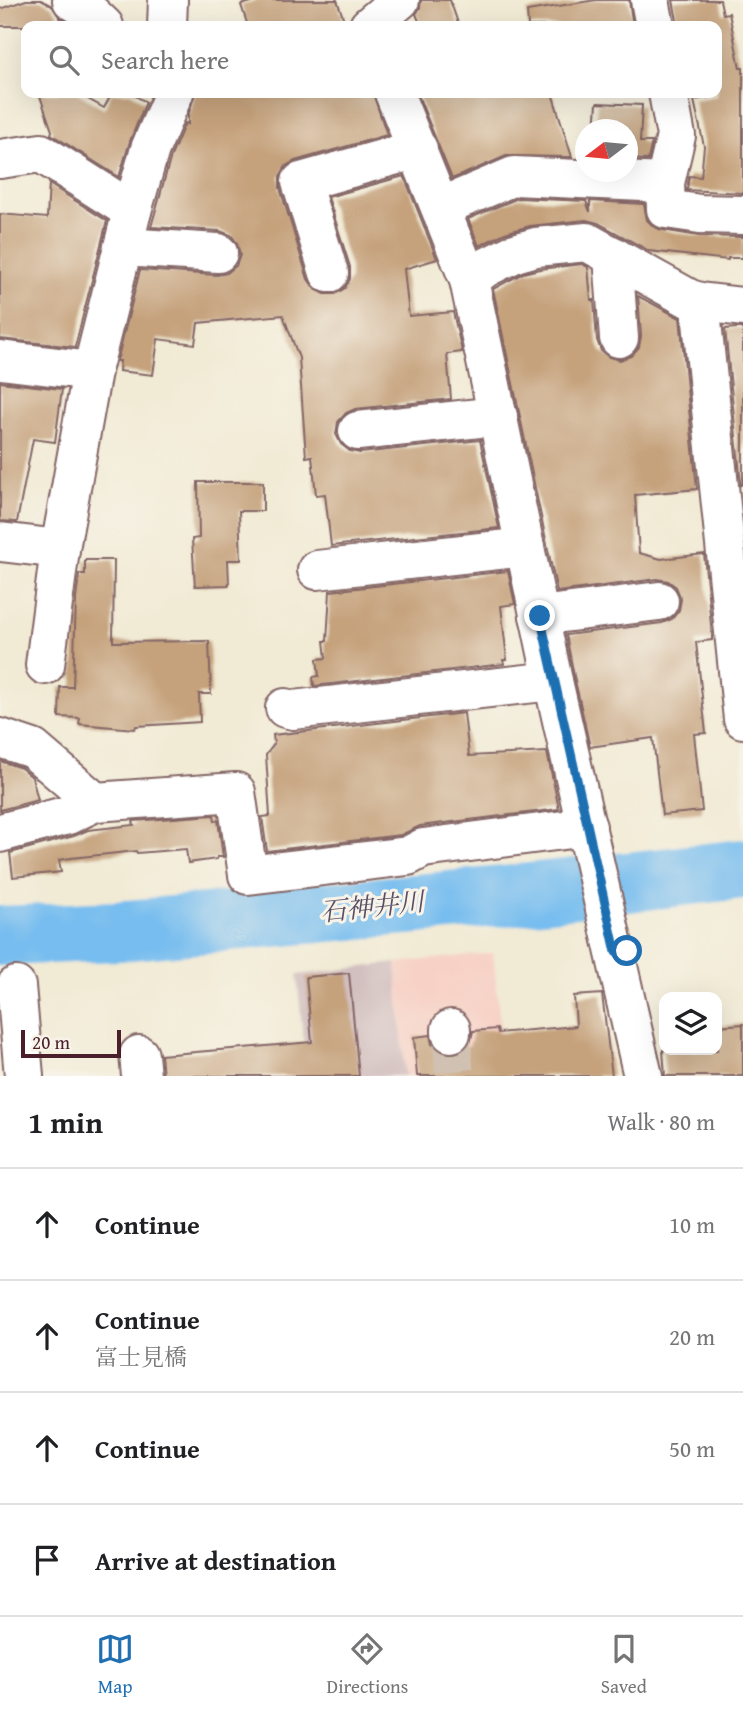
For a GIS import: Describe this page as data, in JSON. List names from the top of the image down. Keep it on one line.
{"water":["石神井川"],"scale_bar":"20 m","north":"left","page":{"search":"Search here","scale":"20 m","heading":["1 min","Walk · 80 m"],"list":[["Continue","10 m"],["Continue","富士見橋","20 m"],["Continue","50 m"],"Arrive at destination"],"nav":["Map","Directions","Saved"]}}
